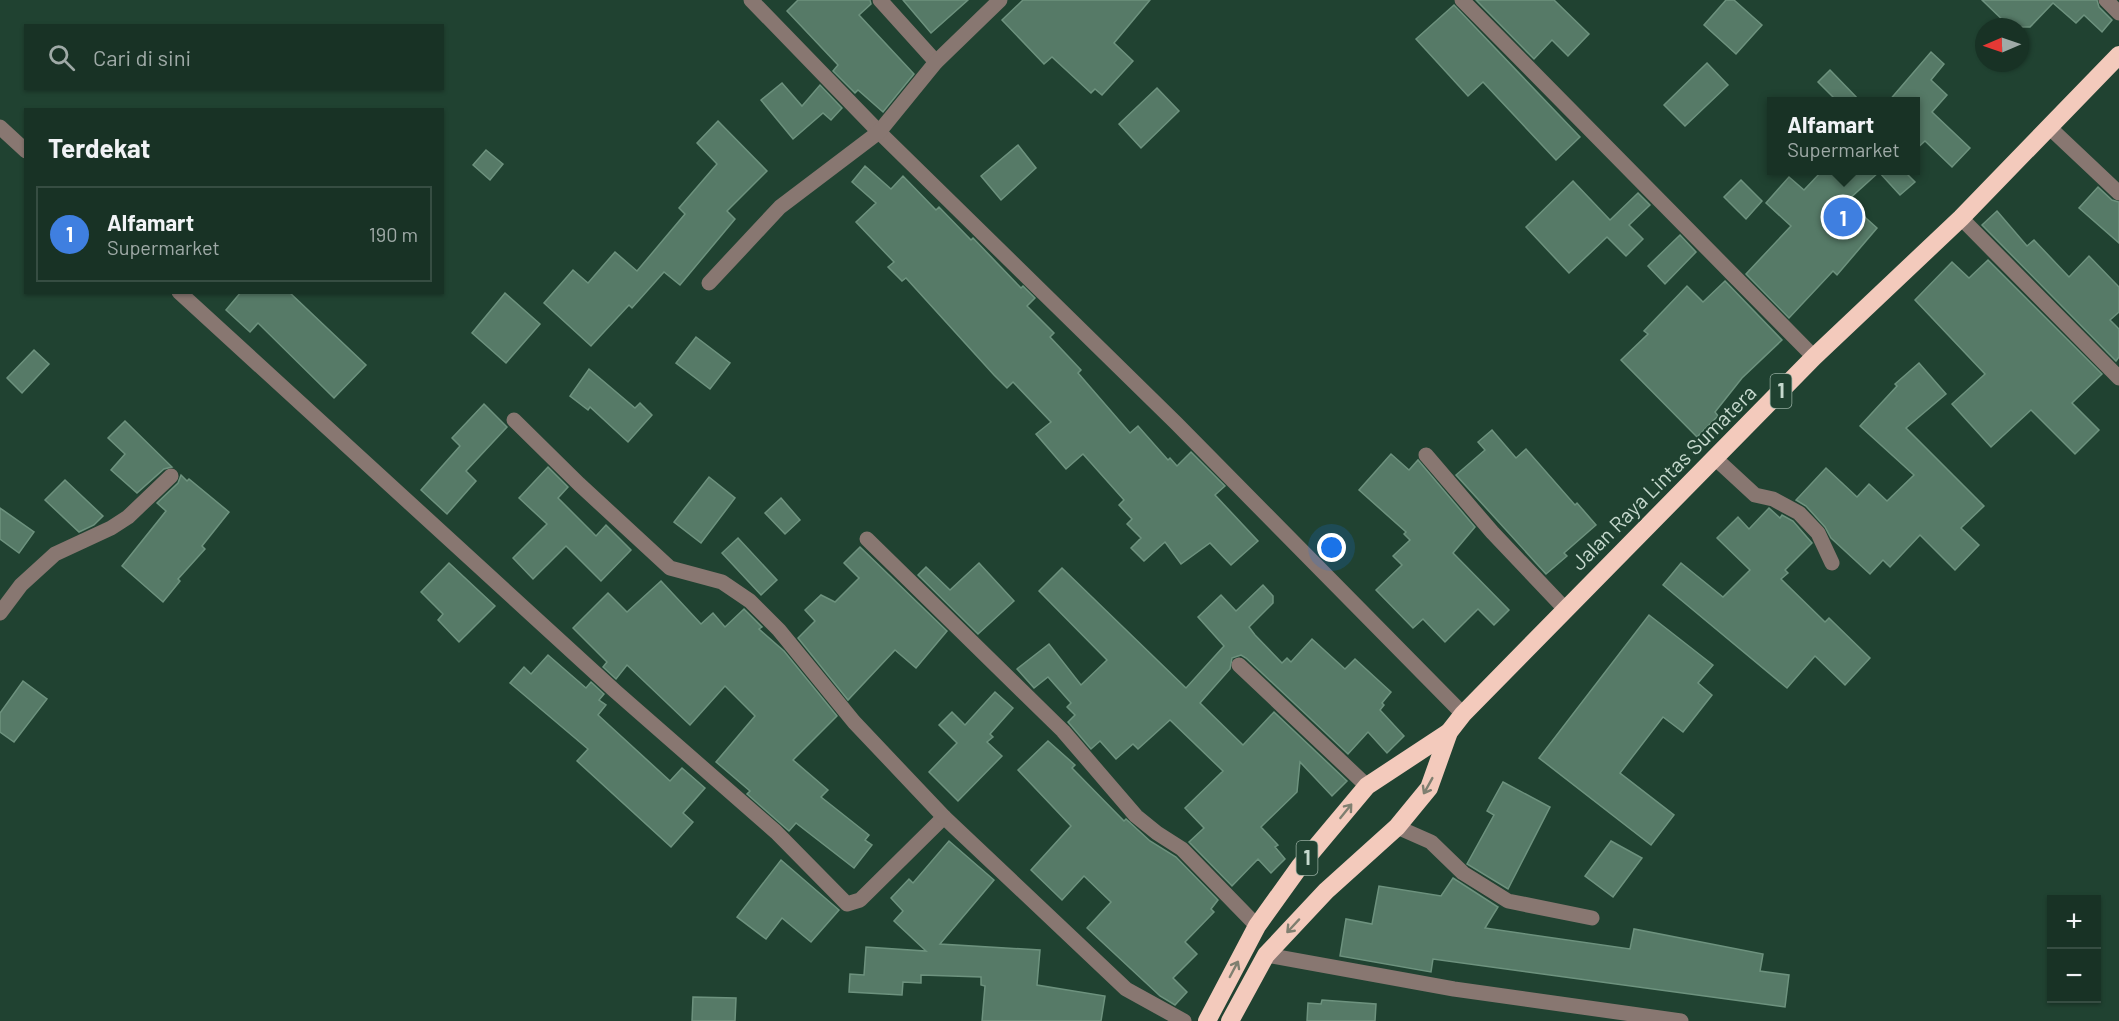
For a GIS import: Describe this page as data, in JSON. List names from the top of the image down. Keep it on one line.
{"streets":{"highway":["1","Jalan Raya Lintas Sumatera"]},"north":"left","page":{"search":"Cari di sini","popup":["Alfamart","Supermarket"],"heading":"Terdekat","list":[{"mark":"1","name":"Alfamart","note":"Supermarket","value":"190 m"}],"pins":"1","map_buttons":["+","−"]}}
